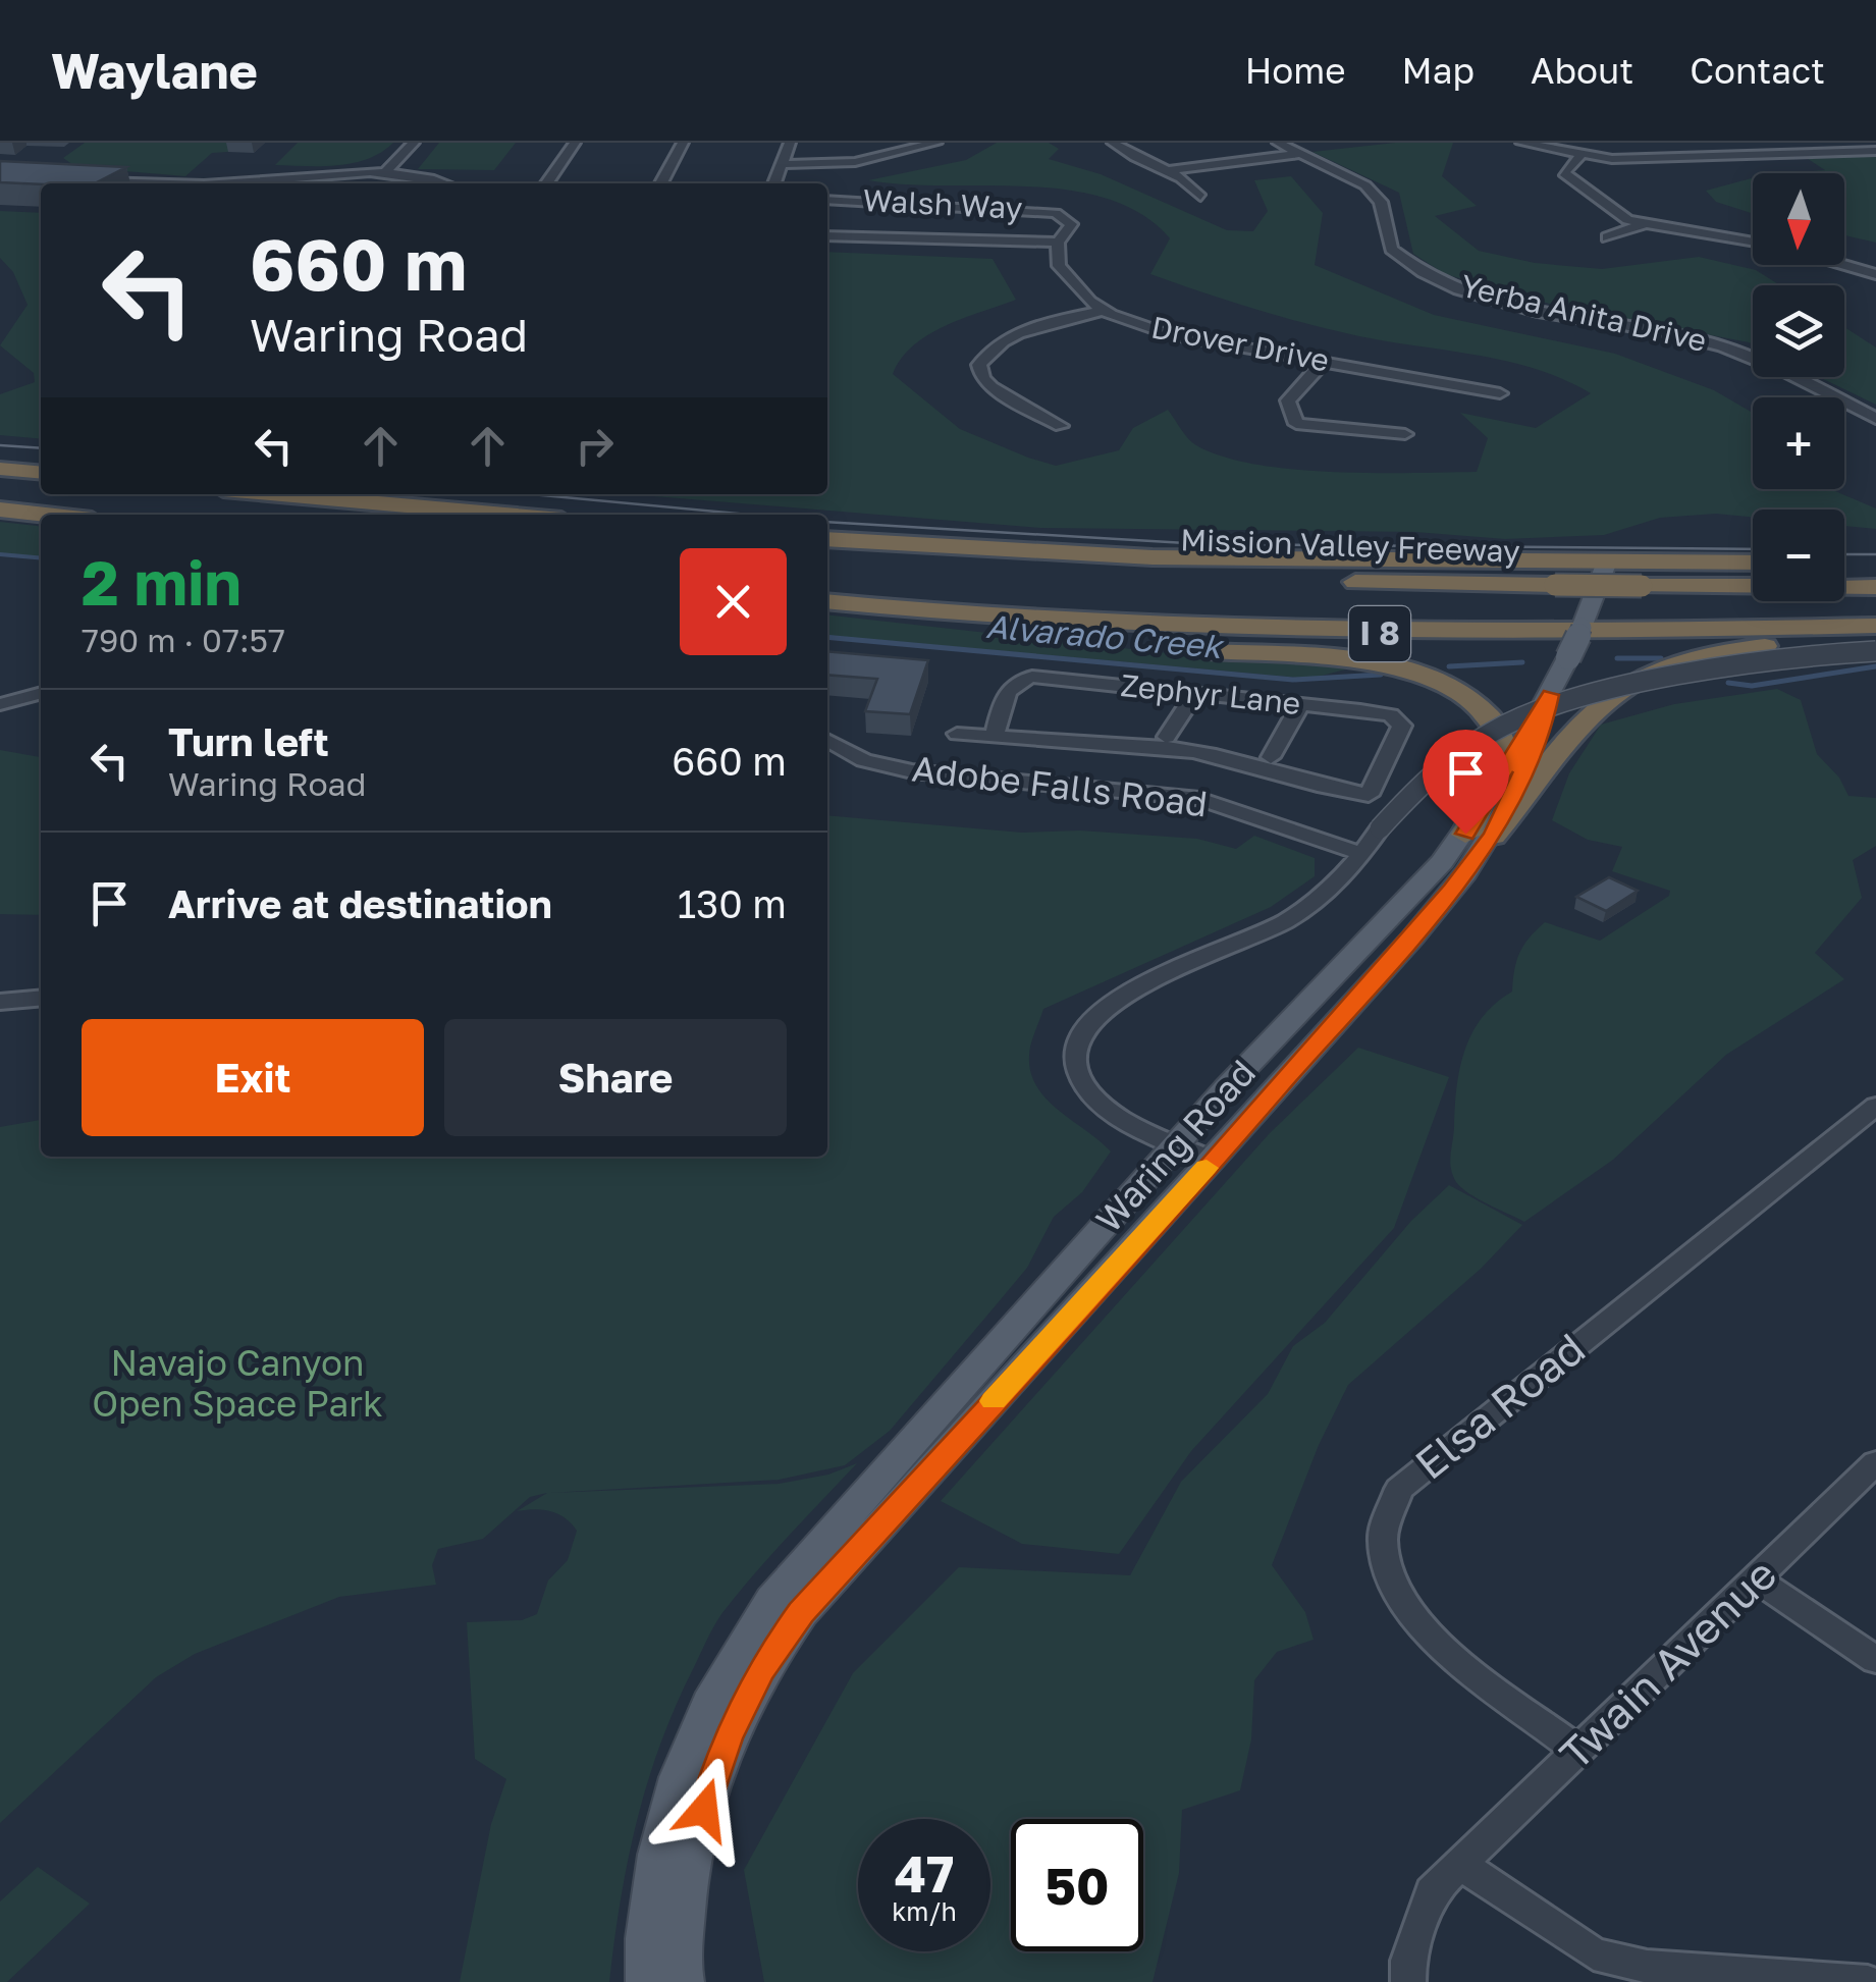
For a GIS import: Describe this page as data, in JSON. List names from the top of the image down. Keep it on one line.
{"streets":{"highway":["Mission Valley Freeway","I 8"],"main road":["Waring Road"],"street":["Walsh Way","Yerba Anita Drive","Drover Drive","Zephyr Lane","Adobe Falls Road","Elsa Road","Twain Avenue"]},"crossings":[["Walsh Way","Drover Drive"],["Zephyr Lane","Adobe Falls Road"],["Elsa Road","Twain Avenue"]],"water":["Alvarado Creek"],"parks":["Navajo Canyon Open Space Park"],"north":"bottom","page":{"header":"Waylane","nav":["Home","Map","About","Contact"],"map_buttons":["+","−"],"turn":["660 m","Waring Road"],"heading":["2 min","790 m · 07:57"],"list":[{"name":"Turn left","note":"Waring Road","value":"660 m"},{"name":"Arrive at destination","value":"130 m"}],"buttons":["Exit","Share"],"speed":"47 km/h","limit":"50"}}
